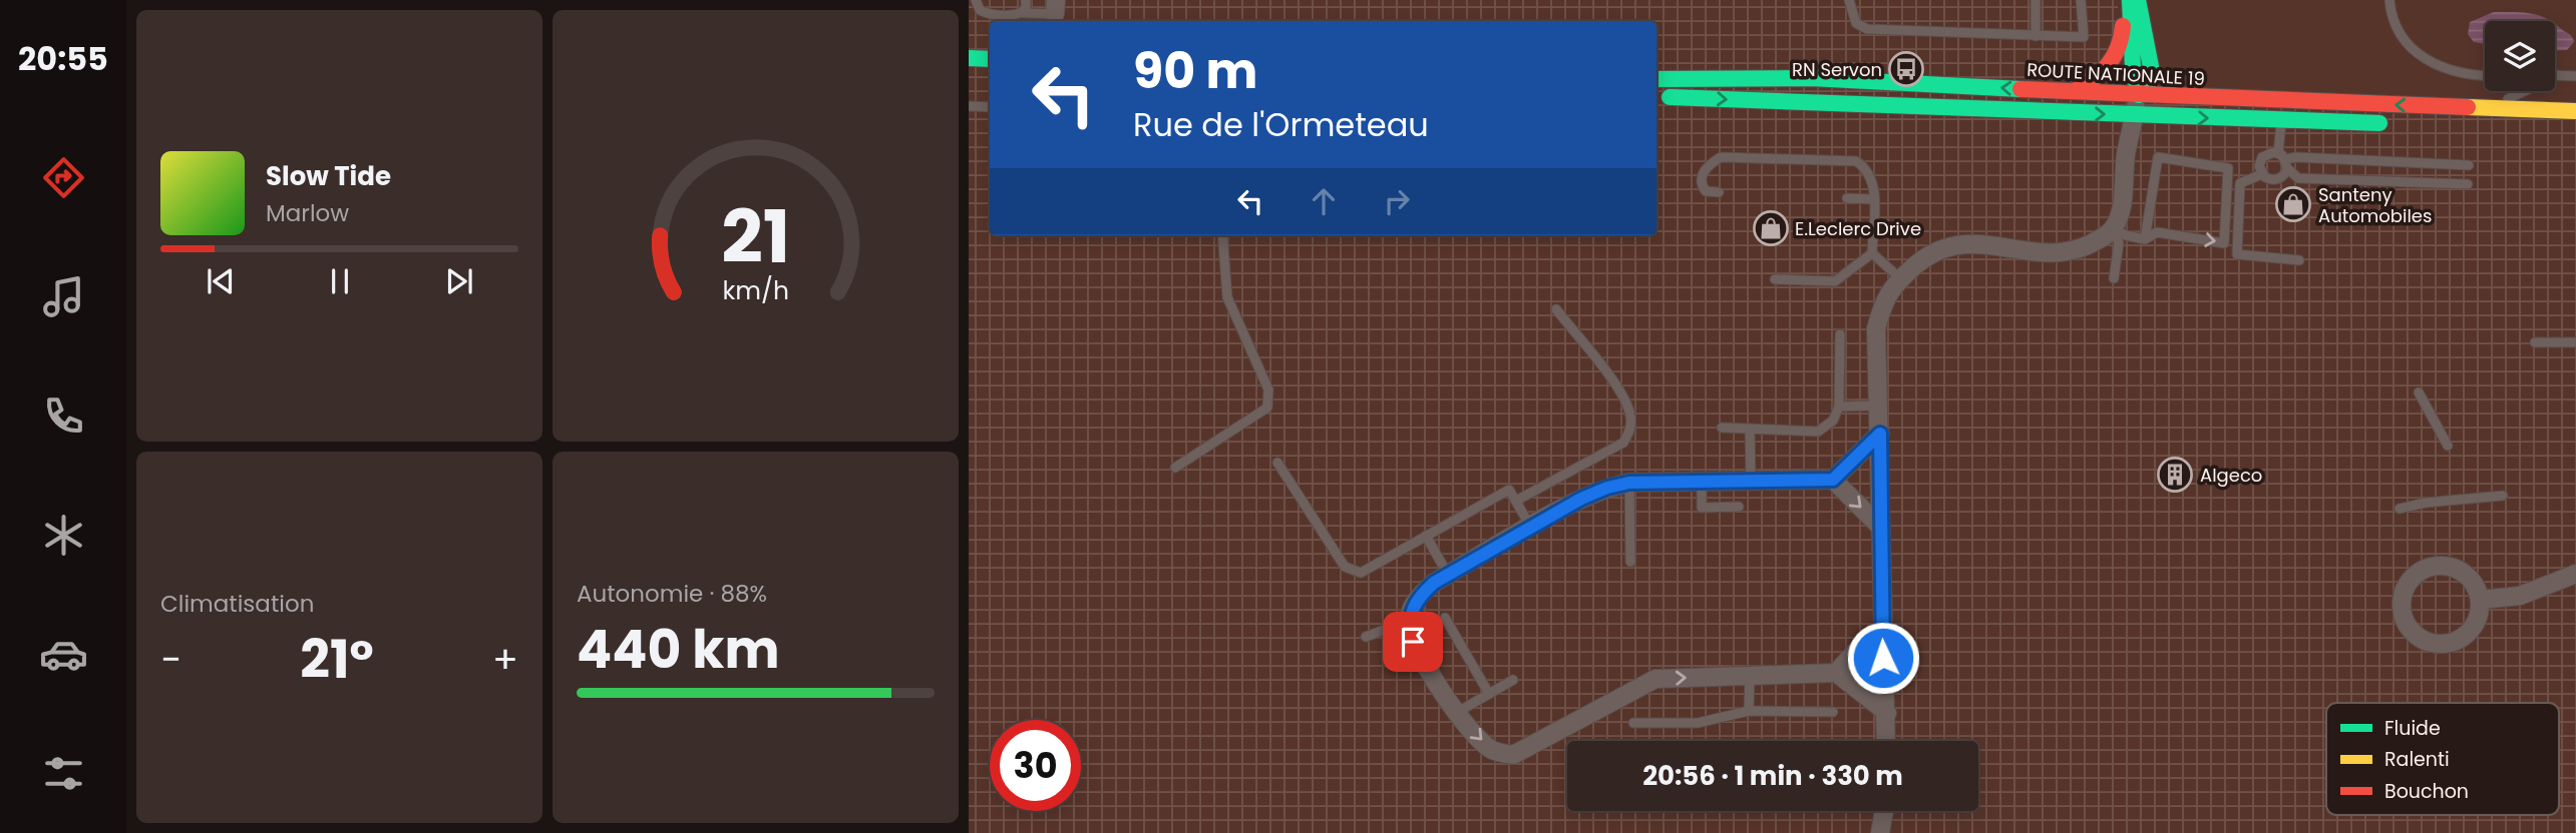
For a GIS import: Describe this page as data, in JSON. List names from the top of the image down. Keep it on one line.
{"streets":{"main road":["ROUTE NATIONALE 19"]},"places":{"bus stop":["RN Servon"],"shop":["Santeny Automobiles","E.Leclerc Drive"],"building":["Algeco"]},"legend":["Fluide","Ralenti","Bouchon"],"page":{"tabs":"20:55","turn":["90 m","Rue de l'Ormeteau"],"song":["Slow Tide","Marlow"],"tile":["Climatisation",["Autonomie · 88%","440 km"]],"heat":["−","21°","+"],"limit":"30","trip":"20:56 · 1 min · 330 m","gauge":["21","km/h"]}}
